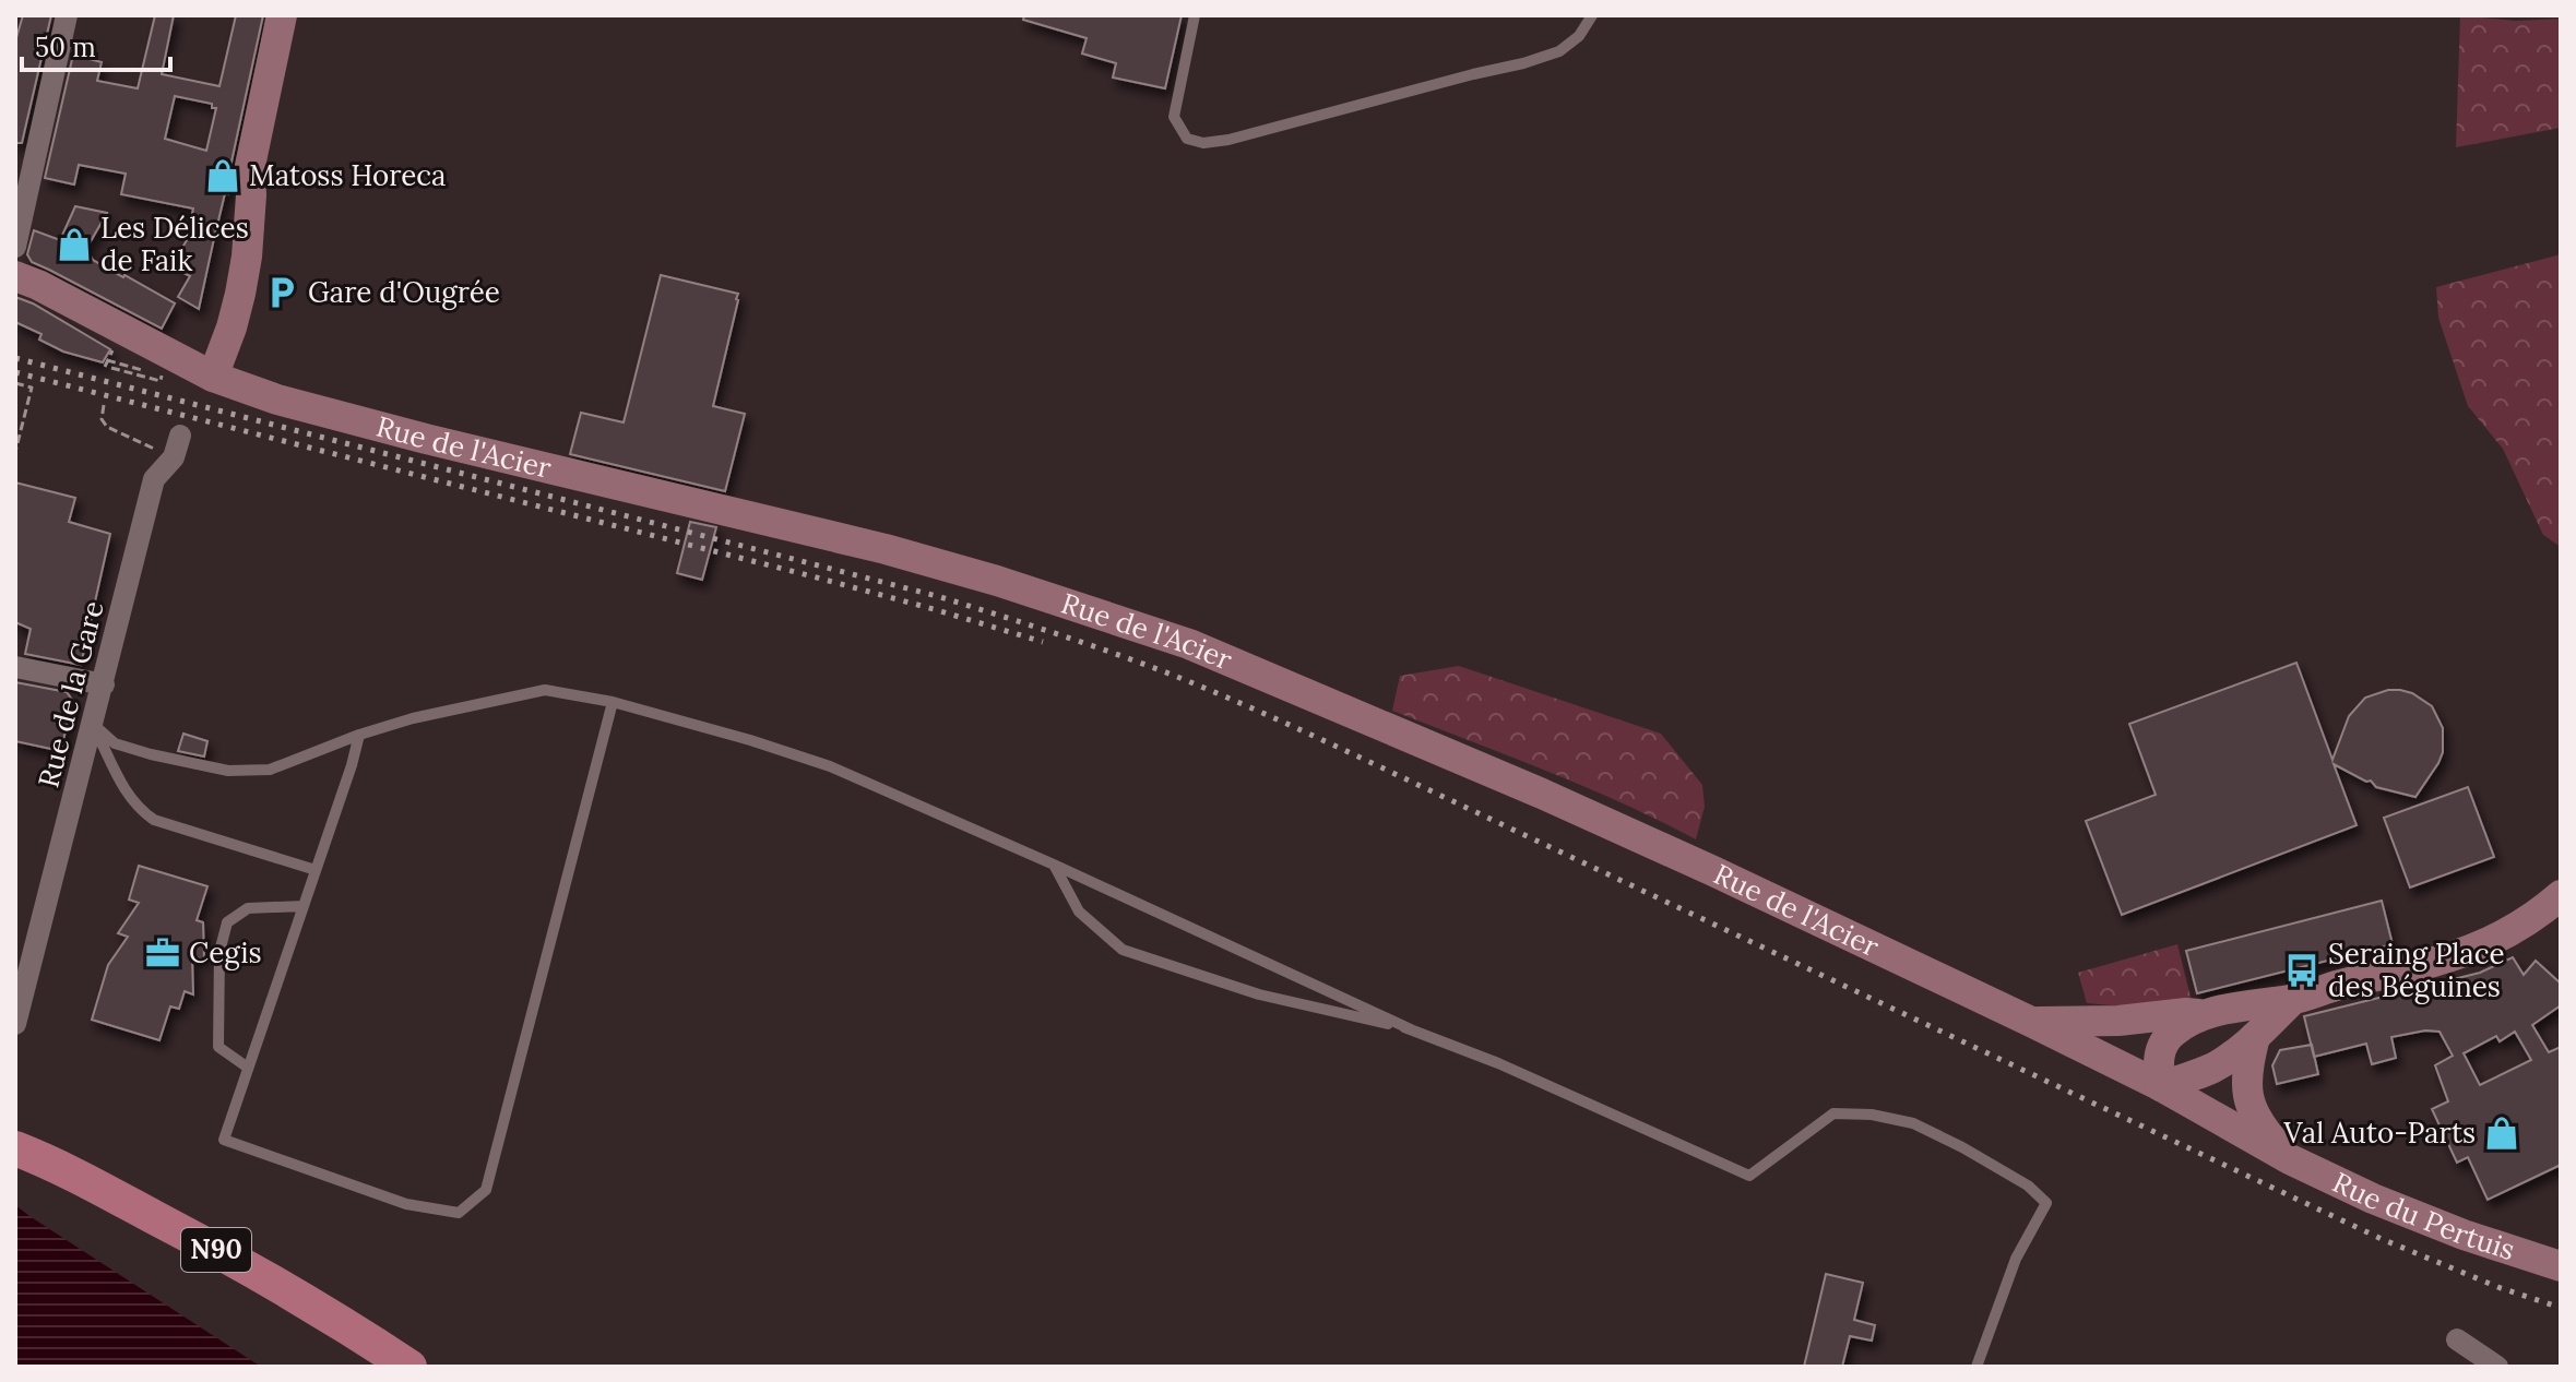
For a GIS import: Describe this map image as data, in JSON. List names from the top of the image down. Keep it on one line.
{"streets":{"main road":["Rue de l'Acier","Rue du Pertuis","N90"],"street":["Rue de la Gare"]},"crossings":[["Rue de l'Acier","Rue du Pertuis"]],"places":{"shop":["Matoss Horeca","Les Délices de Faik","Val Auto-Parts"],"parking":["Gare d'Ougrée"],"office":["Cegis"],"bus stop":["Seraing Place des Béguines"]},"scale_bar":"50 m"}
